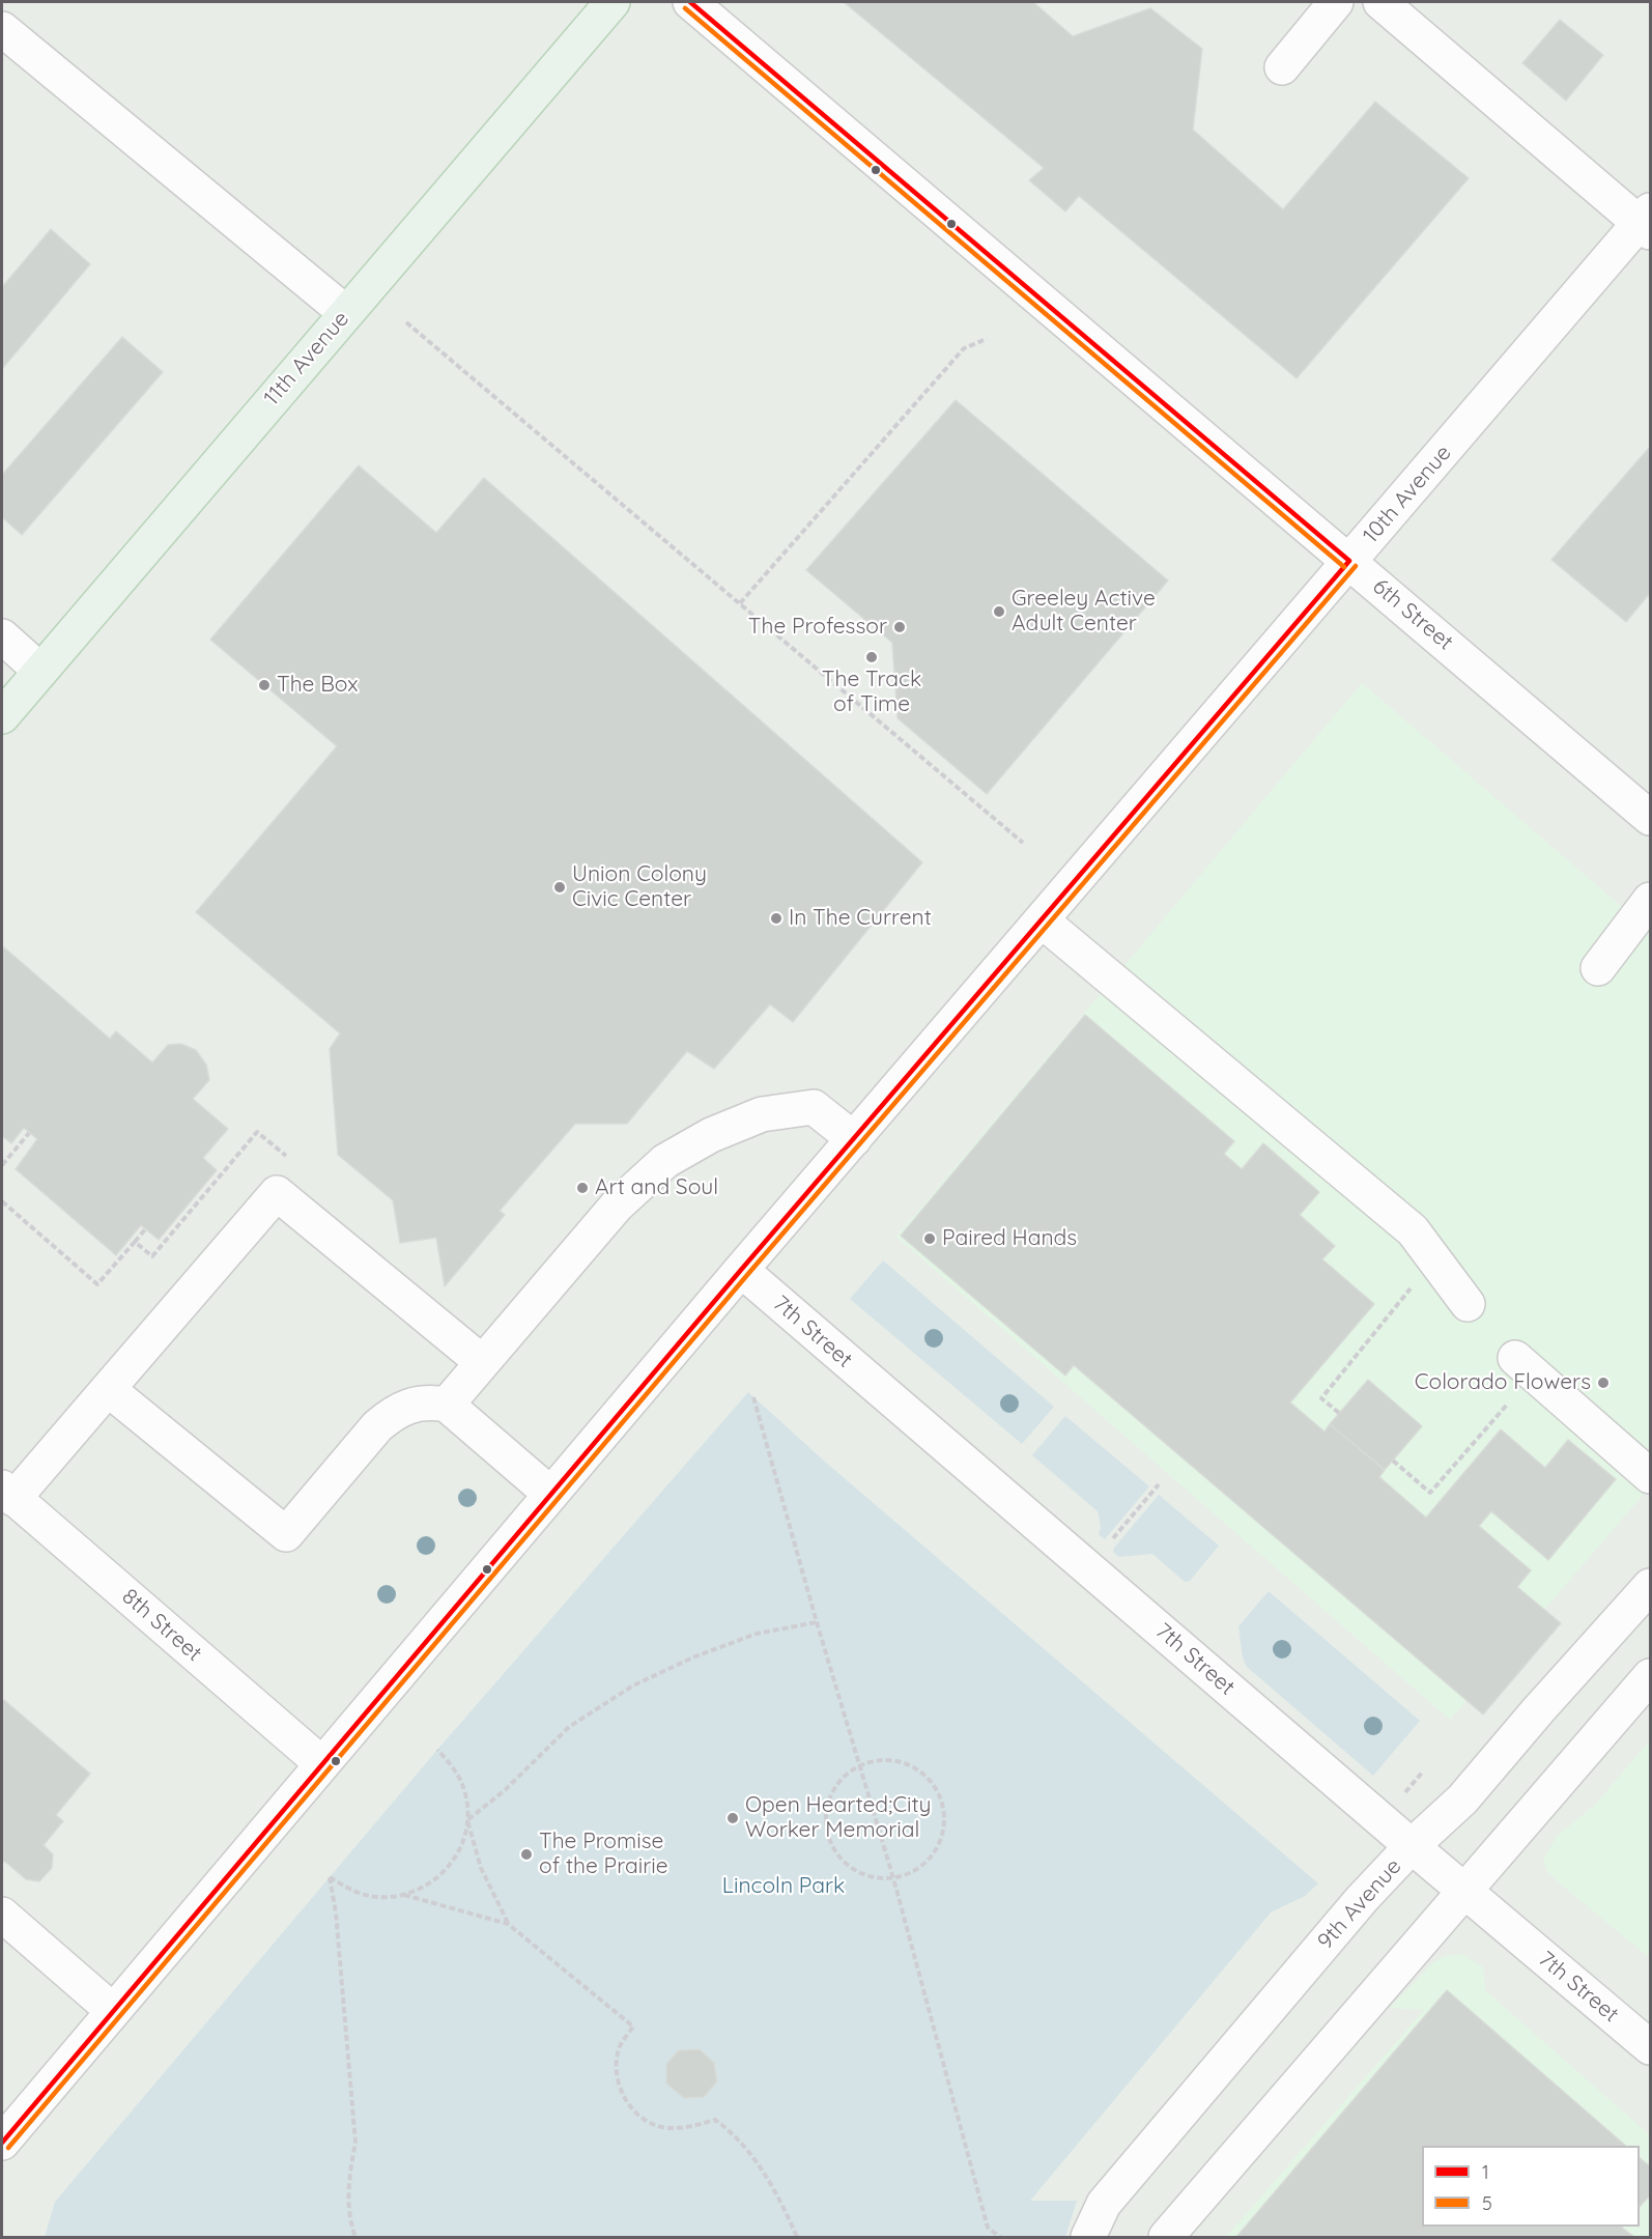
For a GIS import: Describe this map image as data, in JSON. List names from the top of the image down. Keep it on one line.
{"streets":{"main road":["11th Avenue"],"street":["10th Avenue","6th Street","7th Street","8th Street","9th Avenue"]},"crossings":[["10th Avenue","6th Street"],["10th Avenue","7th Street"],["10th Avenue","8th Street"],["7th Street","9th Avenue"]],"parks":["Lincoln Park"],"places":["Greeley Active Adult Center","The Professor","The Track of Time","The Box","Union Colony Civic Center","In The Current","Art and Soul","Paired Hands","Colorado Flowers","Open Hearted;City Worker Memorial","The Promise of the Prairie"],"lines":["transit line 1","transit line 5"],"legend":["1","5"]}
